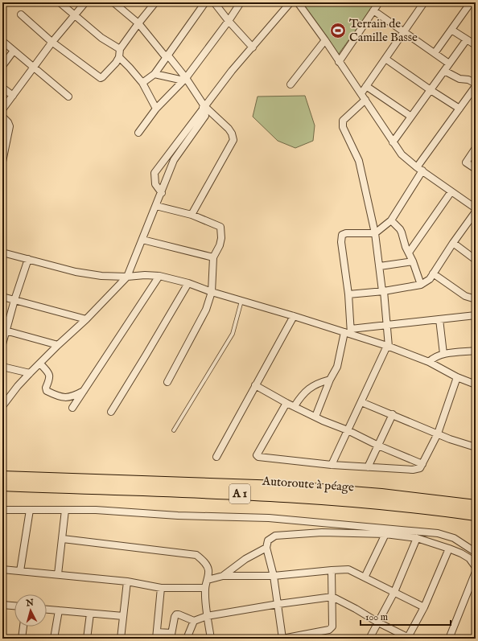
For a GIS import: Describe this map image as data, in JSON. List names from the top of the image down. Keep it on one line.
{"streets":{"highway":["Autoroute à péage","A 1"]},"places":{"sports":["Terrain de Camille Basse"]},"scale_bar":"100 m","north":"top"}
